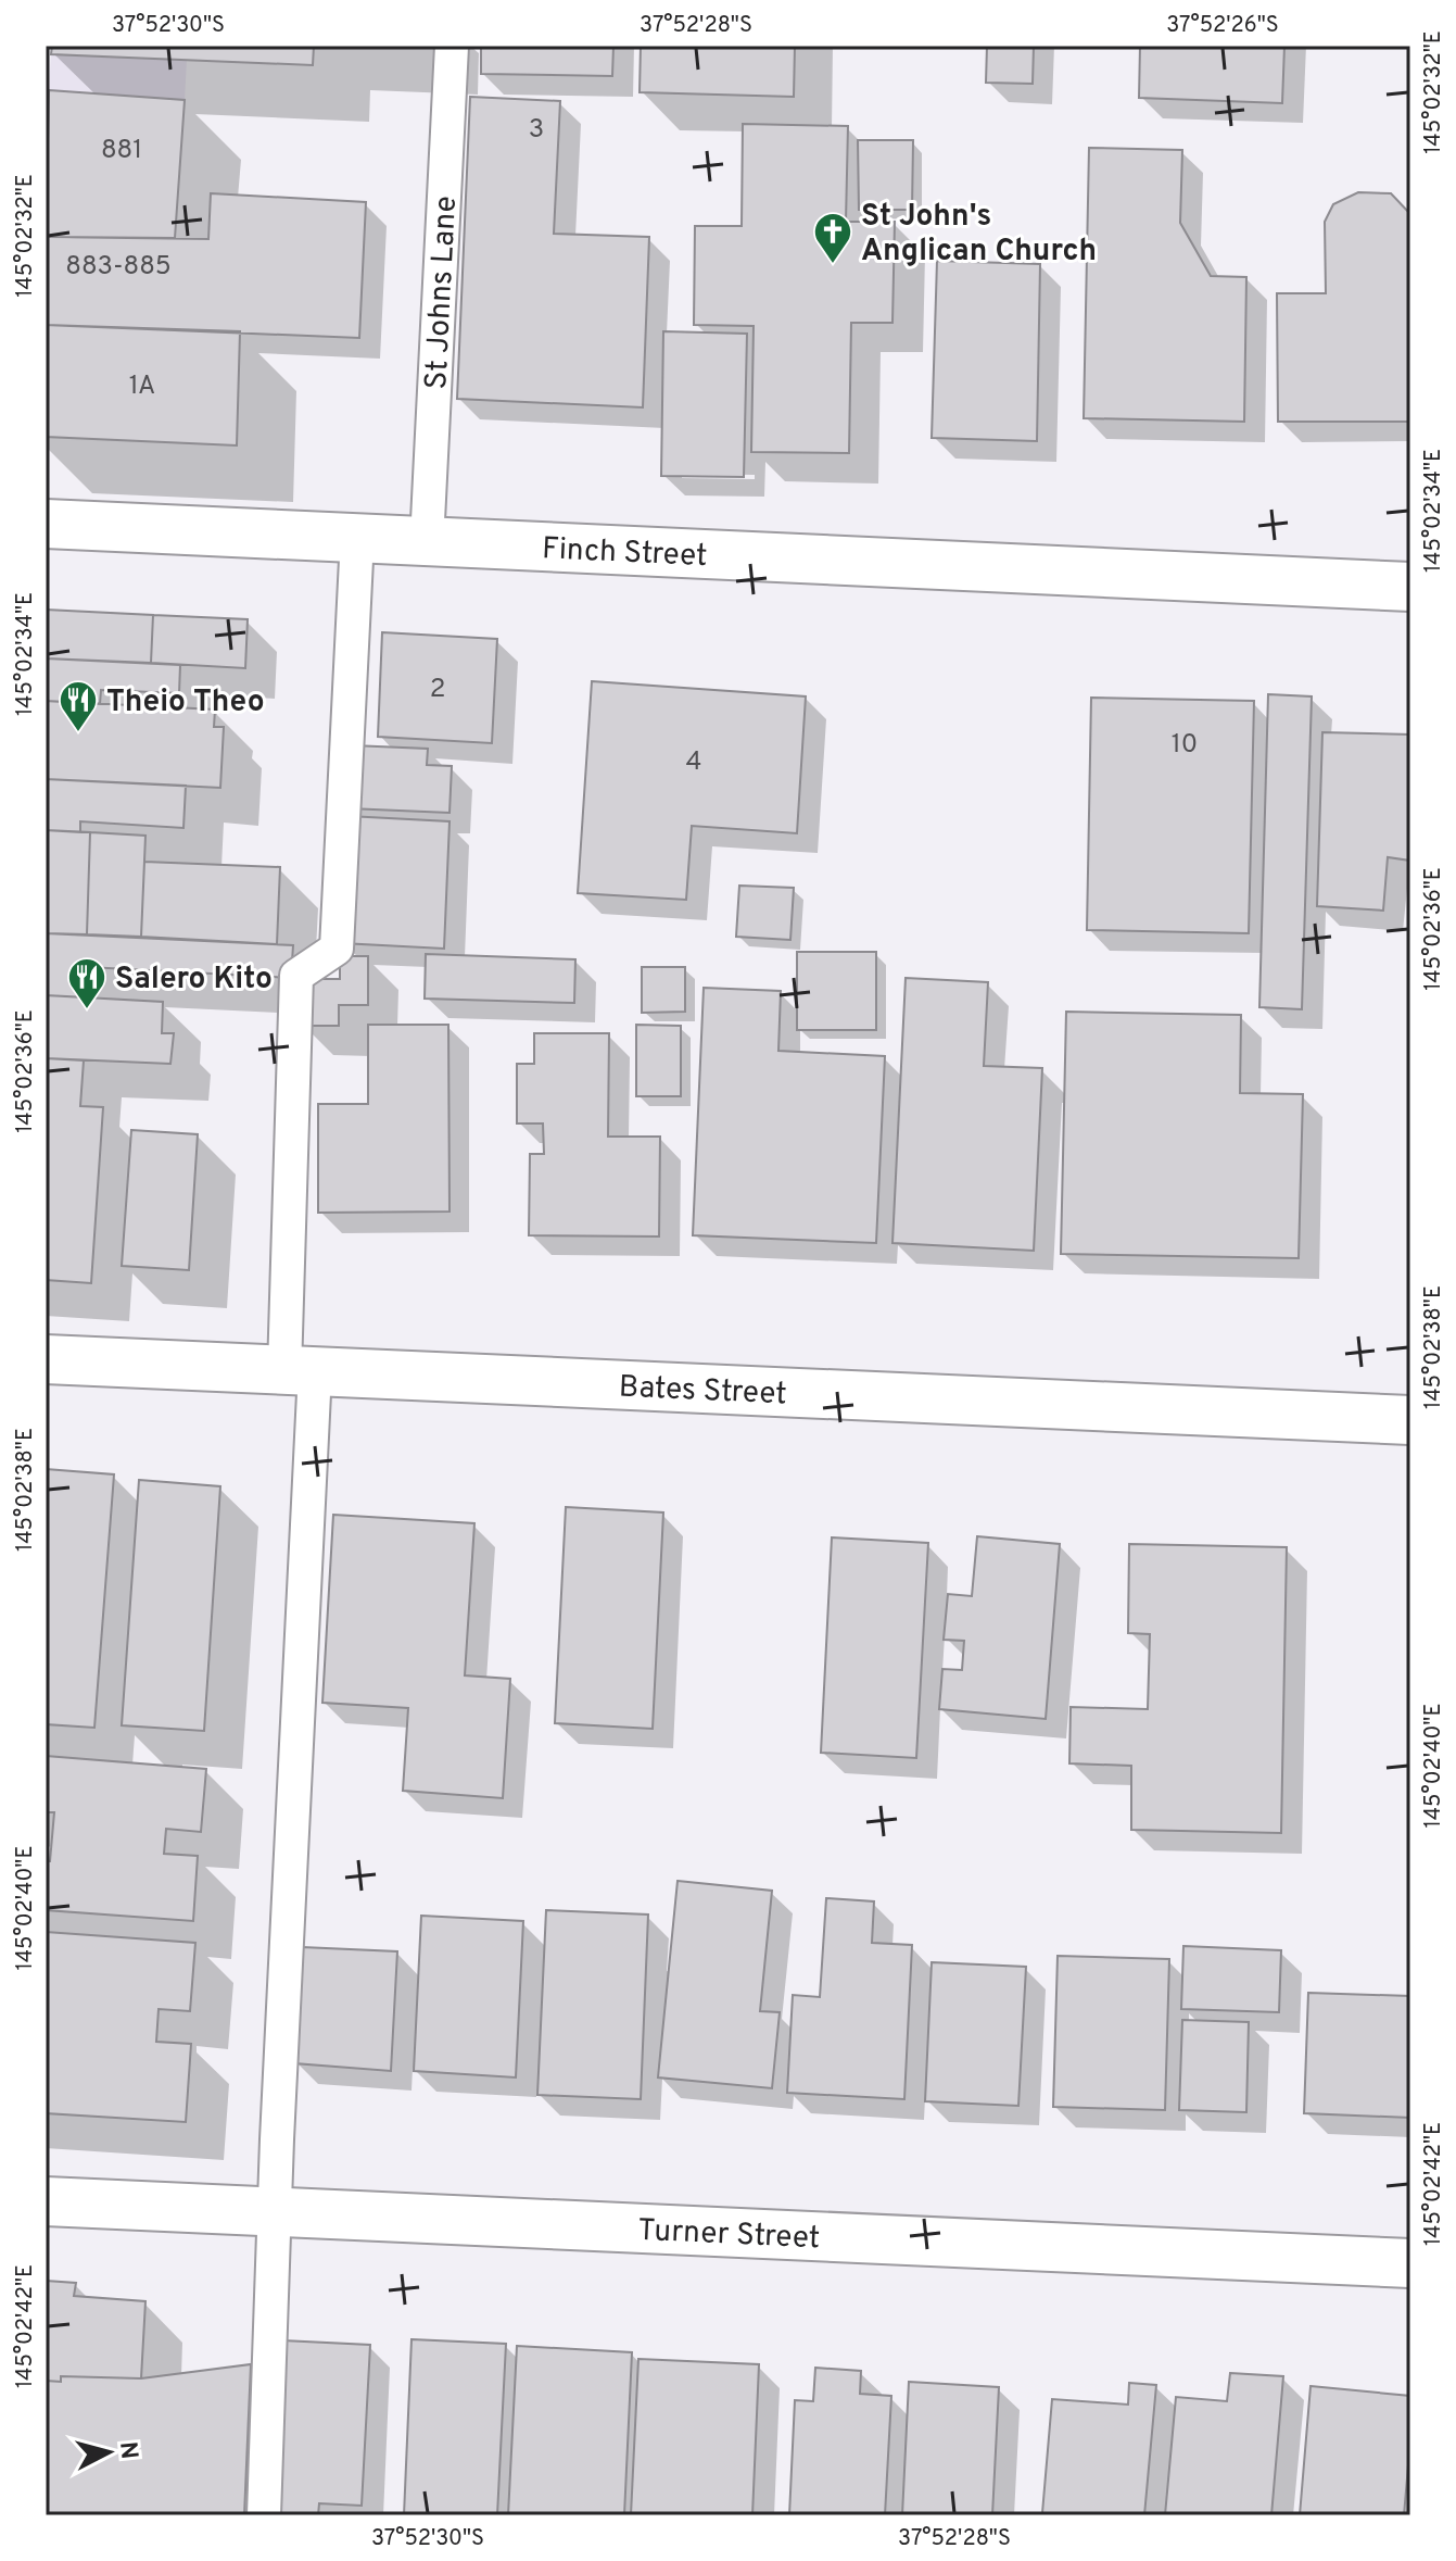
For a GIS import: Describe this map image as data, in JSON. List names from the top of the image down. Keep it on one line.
{"streets":{"street":["Finch Street","Bates Street","Turner Street"],"lane":["St Johns Lane"]},"crossings":[["St Johns Lane","Finch Street"]],"places":{"church":["St John's Anglican Church"],"restaurant":["Theio Theo","Salero Kito"]},"house_numbers":["3","881","883-885","1A","2","10","4"],"north":"right","coordinates":["37°52'30\"S","37°52'28\"S","37°52'26\"S","145°02'32\"E","145°02'34\"E","145°02'36\"E","145°02'38\"E","145°02'40\"E","145°02'42\"E"]}
